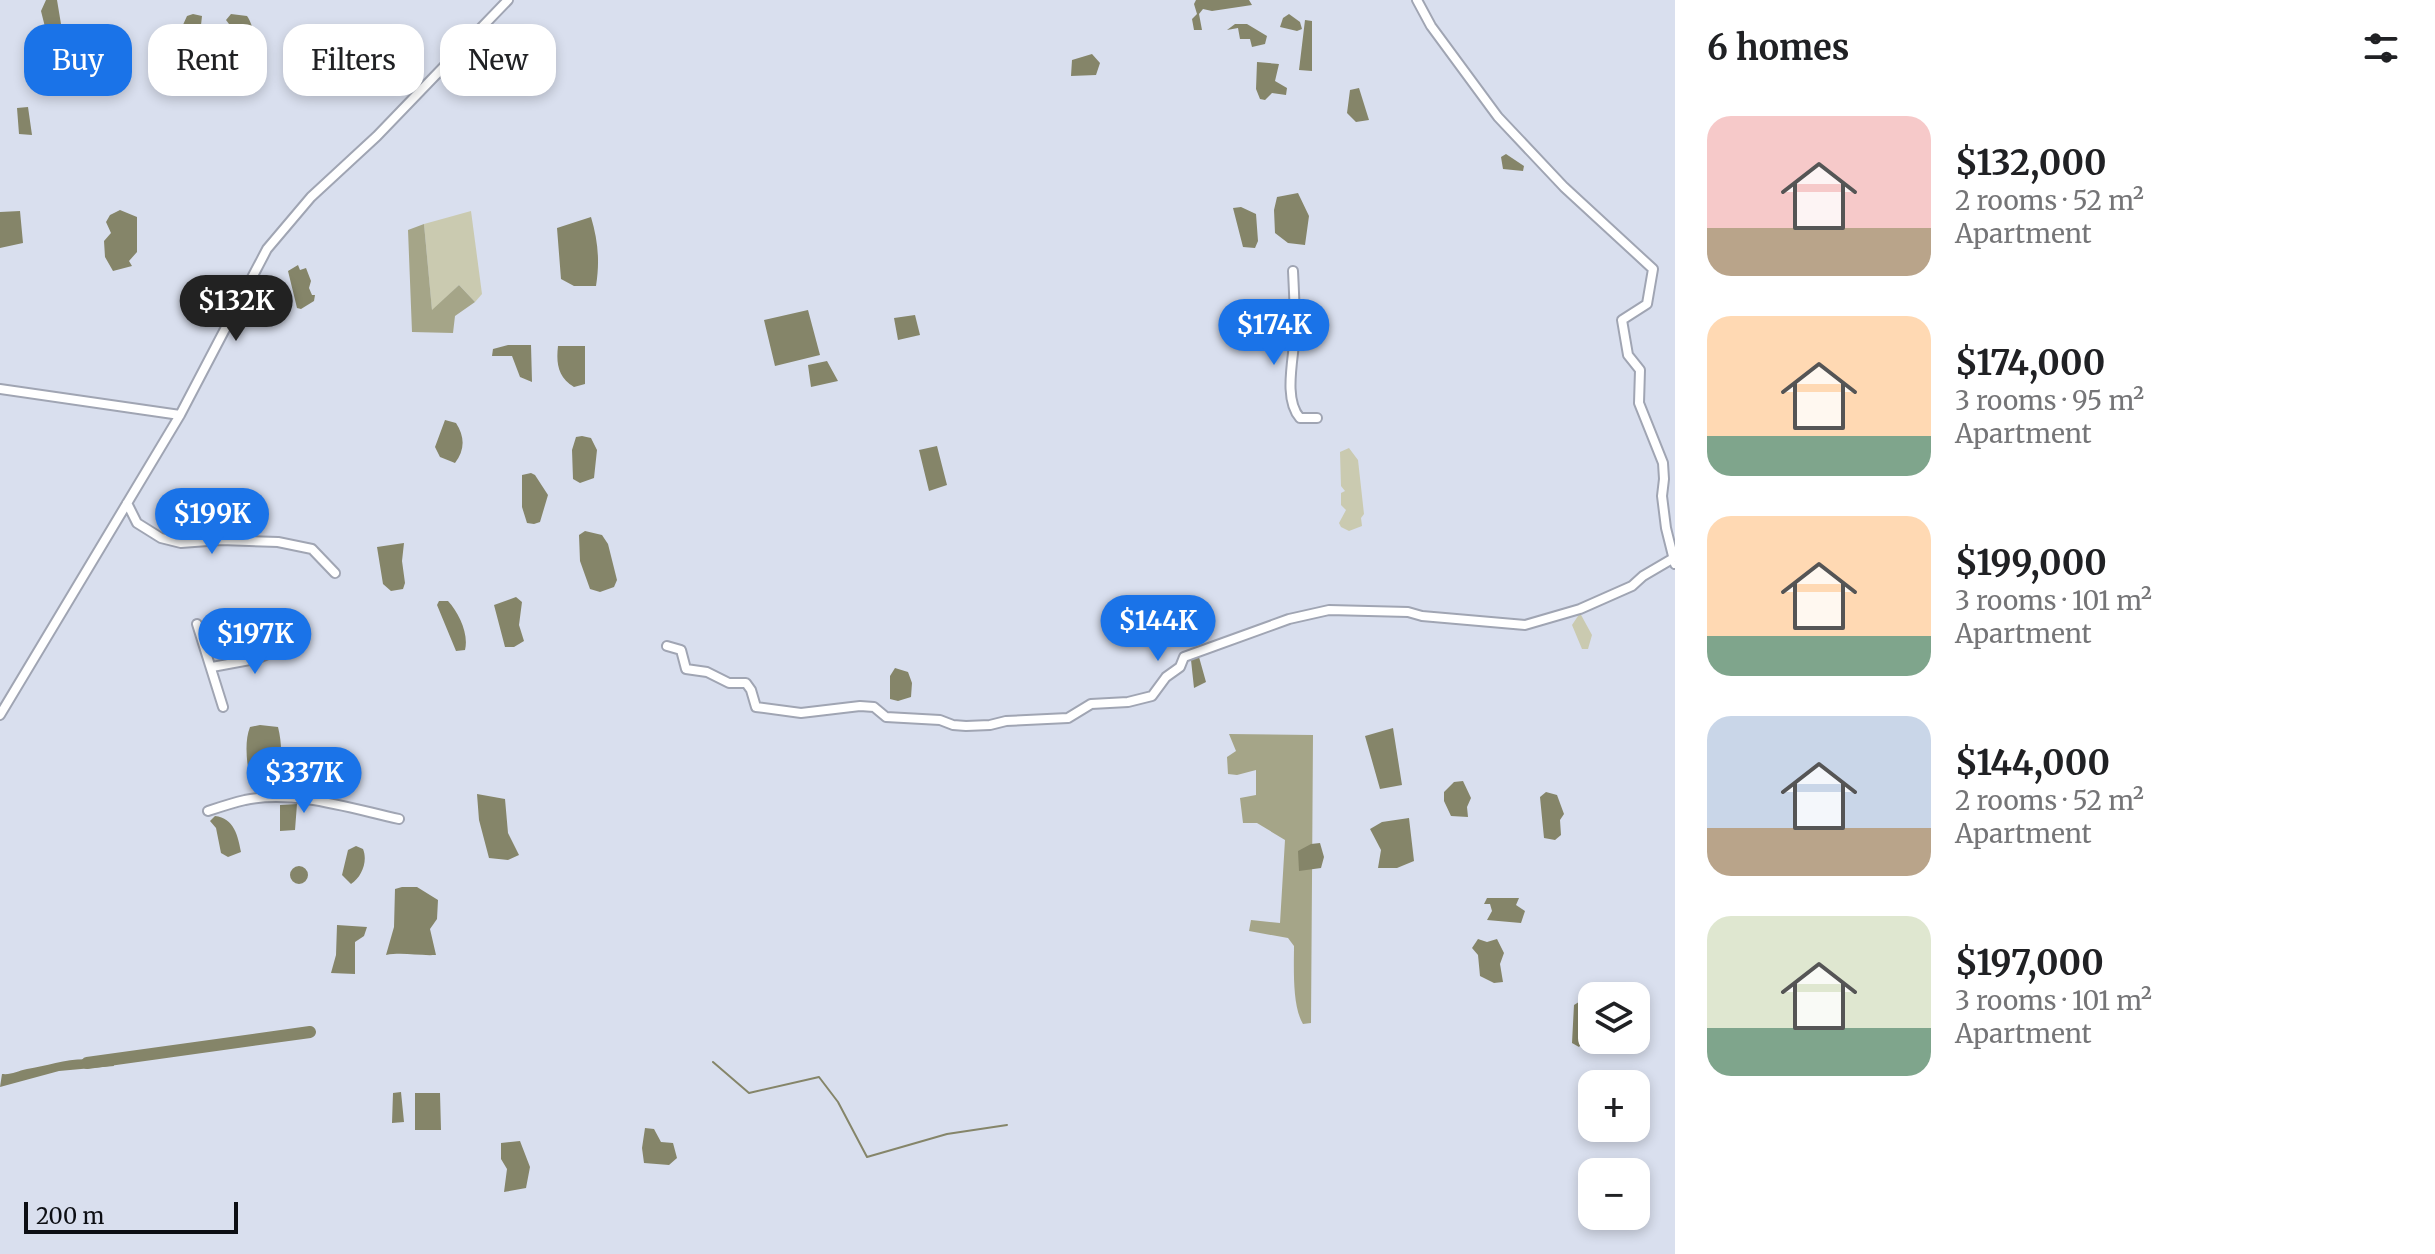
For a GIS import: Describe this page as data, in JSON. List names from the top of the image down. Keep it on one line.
{"scale_bar":"200 m","page":{"heading":"6 homes","chip":["Buy","Rent","Filters","New"],"list":[{"name":"$132,000","note":"2 rooms · 52 m² · Apartment"},{"name":"$174,000","note":"3 rooms · 95 m² · Apartment"},{"name":"$199,000","note":"3 rooms · 101 m² · Apartment"},{"name":"$144,000","note":"2 rooms · 52 m² · Apartment"},{"name":"$197,000","note":"3 rooms · 101 m² · Apartment"}],"price":["$132K","$174K","$199K","$144K","$197K","$337K"],"map_buttons":["+","−"],"scale":"200 m"}}
